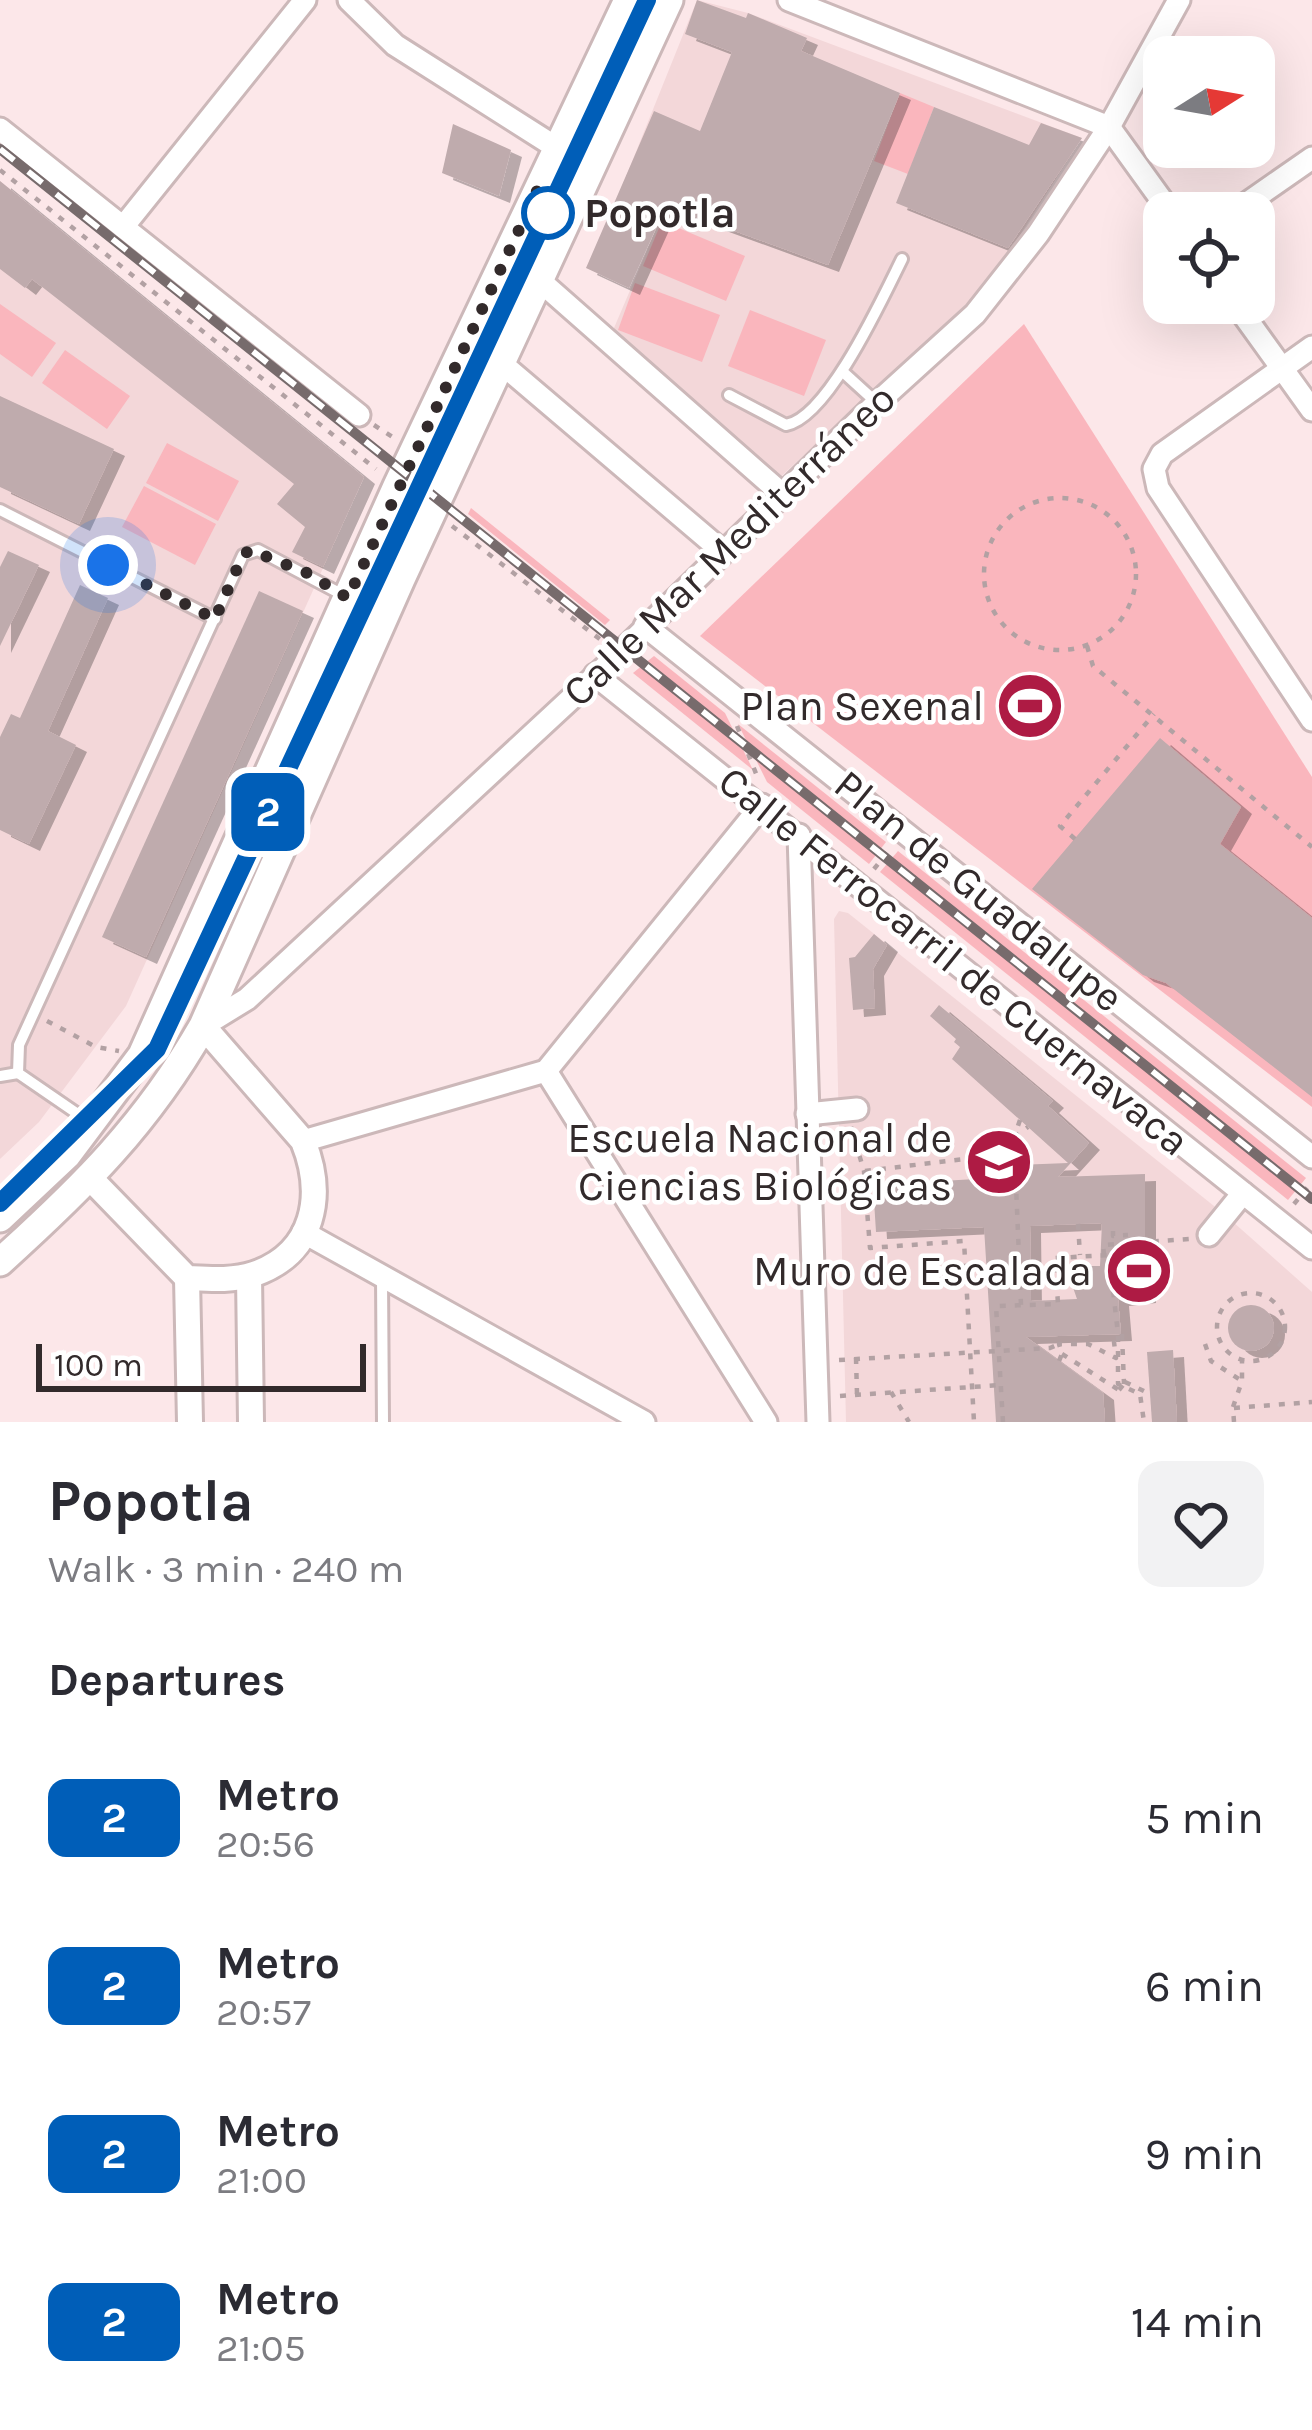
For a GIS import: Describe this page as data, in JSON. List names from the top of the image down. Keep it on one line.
{"streets":{"street":["Calle Mar Mediterráneo","Plan de Guadalupe","Calle Ferrocarril de Cuernavaca"]},"crossings":[["Calle Mar Mediterráneo","Plan de Guadalupe"],["Calle Mar Mediterráneo","Calle Ferrocarril de Cuernavaca"]],"places":{"other":["Popotla"],"sports":["Plan Sexenal","Muro de Escalada"],"school or university":["Escuela Nacional de Ciencias Biológicas"]},"lines":["metro line 2"],"scale_bar":"100 m","north":"right","page":{"on_map":"2","scale":"100 m","heading":[["Popotla","Walk · 3 min · 240 m"],"Departures"],"list":[{"mark":"2","name":"Metro","note":"20:56","value":"5 min"},{"mark":"2","name":"Metro","note":"20:57","value":"6 min"},{"mark":"2","name":"Metro","note":"21:00","value":"9 min"},{"mark":"2","name":"Metro","note":"21:05","value":"14 min"}]}}
